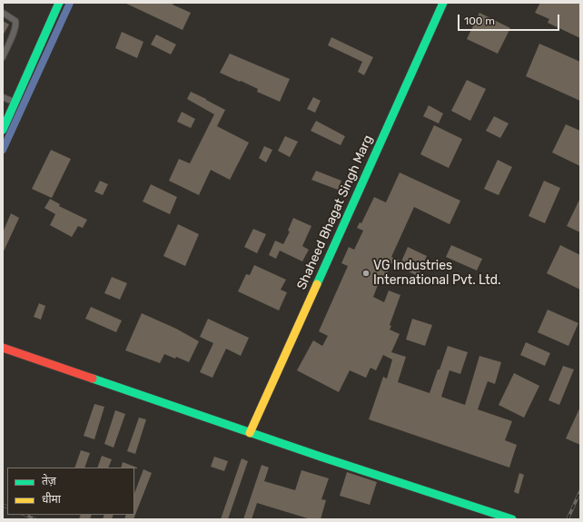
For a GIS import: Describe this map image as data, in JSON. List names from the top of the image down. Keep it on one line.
{"streets":{"street":["Shaheed Bhagat Singh Marg"]},"places":["VG Industries International Pvt. Ltd."],"legend":["तेज़","धीमा"],"scale_bar":"100 m"}
